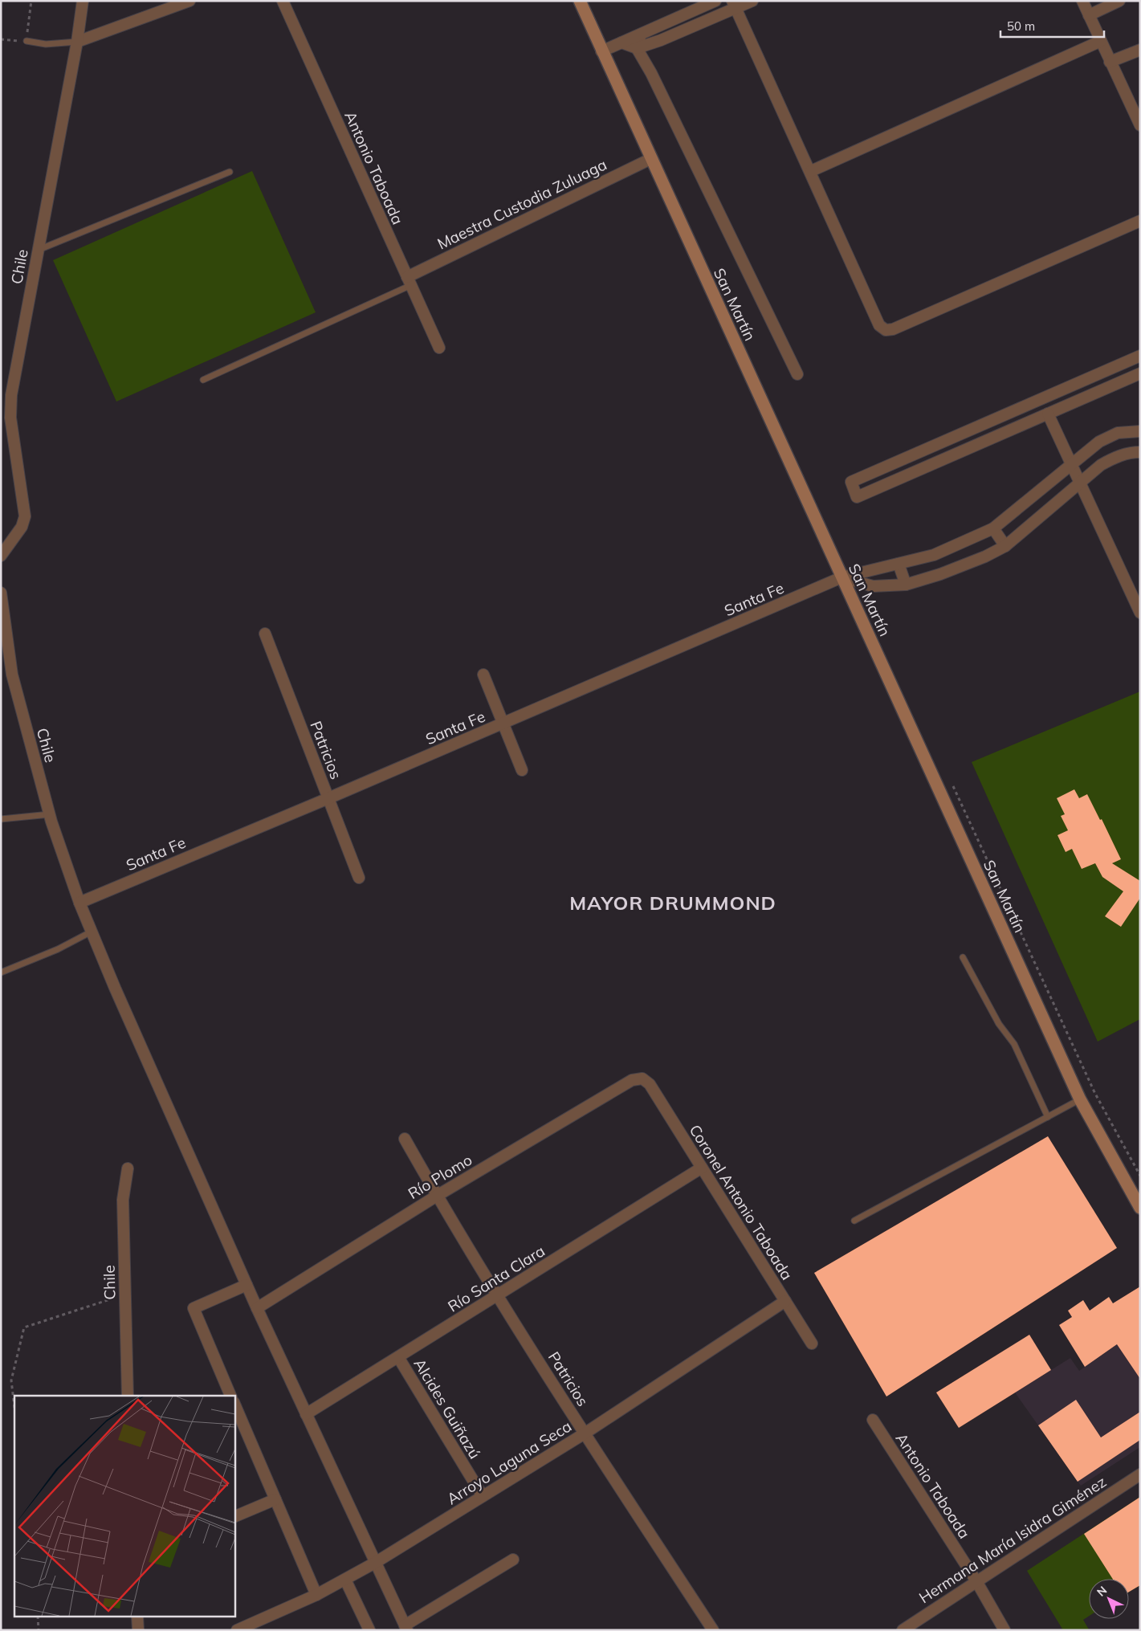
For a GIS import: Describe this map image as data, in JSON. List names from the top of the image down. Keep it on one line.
{"streets":{"main road":["San Martín"],"street":["Antonio Taboada","Maestra Custodia Zuluaga","Chile","Santa Fe","Patricios","Río Plomo","Coronel Antonio Taboada","Río Santa Clara","Alcides Guiñazú","Arroyo Laguna Seca","Hermana María Isidra Giménez"]},"crossings":[["Antonio Taboada","Maestra Custodia Zuluaga"],["Antonio Taboada","Hermana María Isidra Giménez"],["Maestra Custodia Zuluaga","San Martín"],["Chile","Santa Fe"],["Chile","Río Plomo"],["Chile","Río Santa Clara"],["Chile","Arroyo Laguna Seca"],["San Martín","Santa Fe"],["Santa Fe","Patricios"],["Patricios","Río Plomo"],["Patricios","Río Santa Clara"],["Patricios","Arroyo Laguna Seca"],["Río Plomo","Coronel Antonio Taboada"],["Coronel Antonio Taboada","Río Santa Clara"],["Coronel Antonio Taboada","Arroyo Laguna Seca"],["Río Santa Clara","Alcides Guiñazú"],["Alcides Guiñazú","Arroyo Laguna Seca"]],"districts":["MAYOR DRUMMOND"],"scale_bar":"50 m","north":"top left"}
